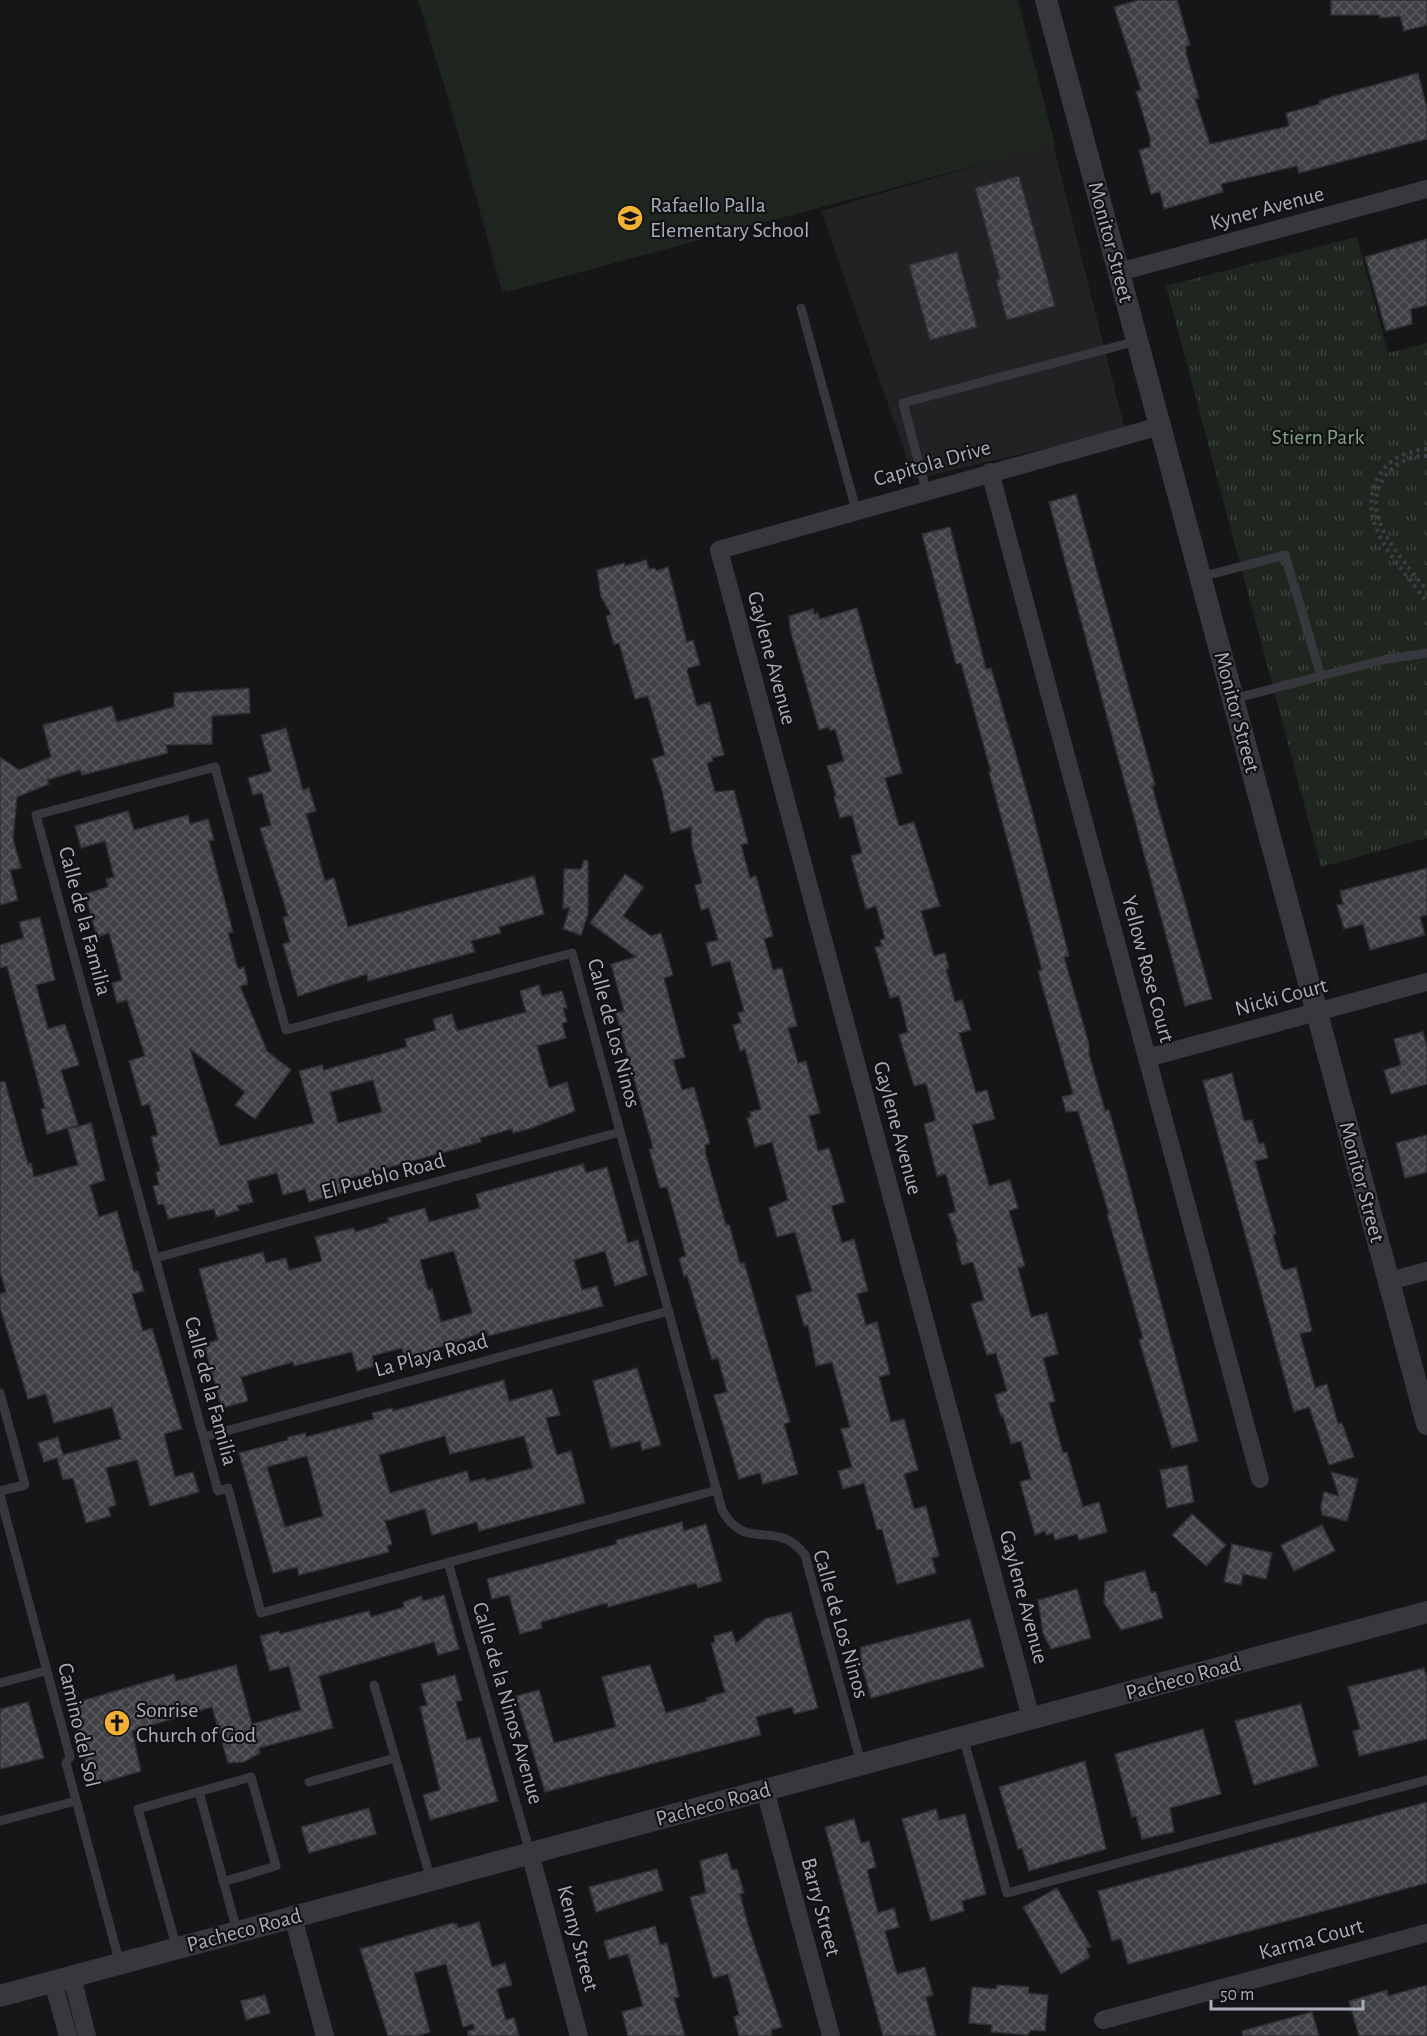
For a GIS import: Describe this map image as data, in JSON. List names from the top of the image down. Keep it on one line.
{"streets":{"street":["Kyner Avenue","Monitor Street","Capitola Drive","Gaylene Avenue","Yellow Rose Court","Nicki Court","Pacheco Road","Barry Street","Kenny Street","Karma Court"],"lane":["Calle de la Familia","Calle de Los Ninos","El Pueblo Road","La Playa Road","Calle de la Ninos Avenue","Camino del Sol"]},"crossings":[["Kyner Avenue","Monitor Street"],["Monitor Street","Capitola Drive"],["Monitor Street","Nicki Court"],["Capitola Drive","Gaylene Avenue"],["Capitola Drive","Yellow Rose Court"],["Gaylene Avenue","Pacheco Road"],["Calle de la Familia","Calle de Los Ninos"],["Calle de la Familia","El Pueblo Road"],["Calle de la Familia","La Playa Road"],["Calle de la Familia","Calle de la Ninos Avenue"],["Yellow Rose Court","Nicki Court"],["Calle de Los Ninos","El Pueblo Road"],["Calle de Los Ninos","La Playa Road"],["Calle de Los Ninos","Pacheco Road"],["Pacheco Road","Calle de la Ninos Avenue"],["Pacheco Road","Camino del Sol"],["Pacheco Road","Barry Street"],["Pacheco Road","Kenny Street"],["Calle de la Ninos Avenue","Kenny Street"]],"parks":["Stiern Park"],"places":{"school or university":["Rafaello Palla Elementary School"],"church":["Sonrise Church of God"]},"scale_bar":"50 m"}
